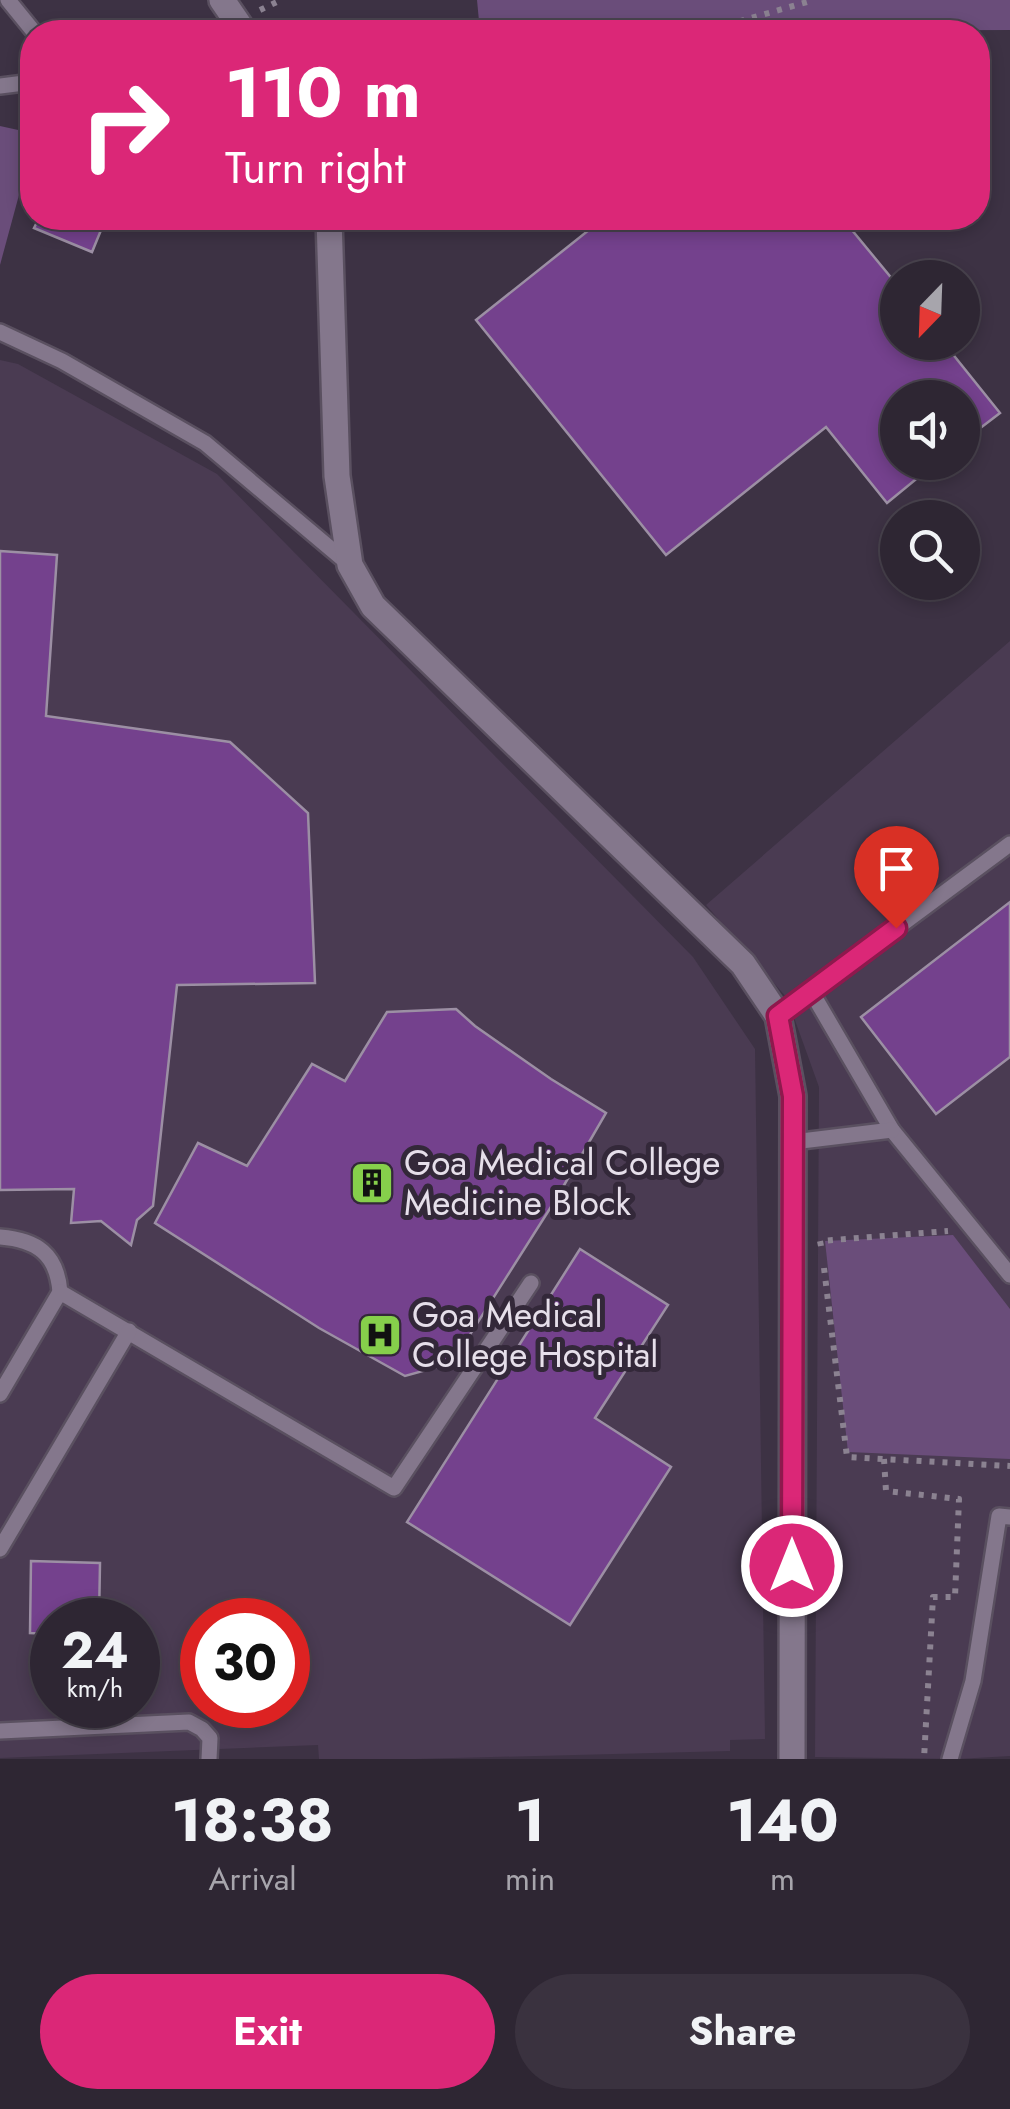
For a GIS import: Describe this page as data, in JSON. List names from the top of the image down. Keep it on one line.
{"places":{"building":["Goa Medical College Medicine Block"],"hospital":["Goa Medical College Hospital"]},"north":"bottom left","page":{"turn":["110 m","Turn right"],"speed":"24 km/h","limit":"30","eta":["18:38","Arrival","1","min","140","m"],"buttons":["Exit","Share"]}}
